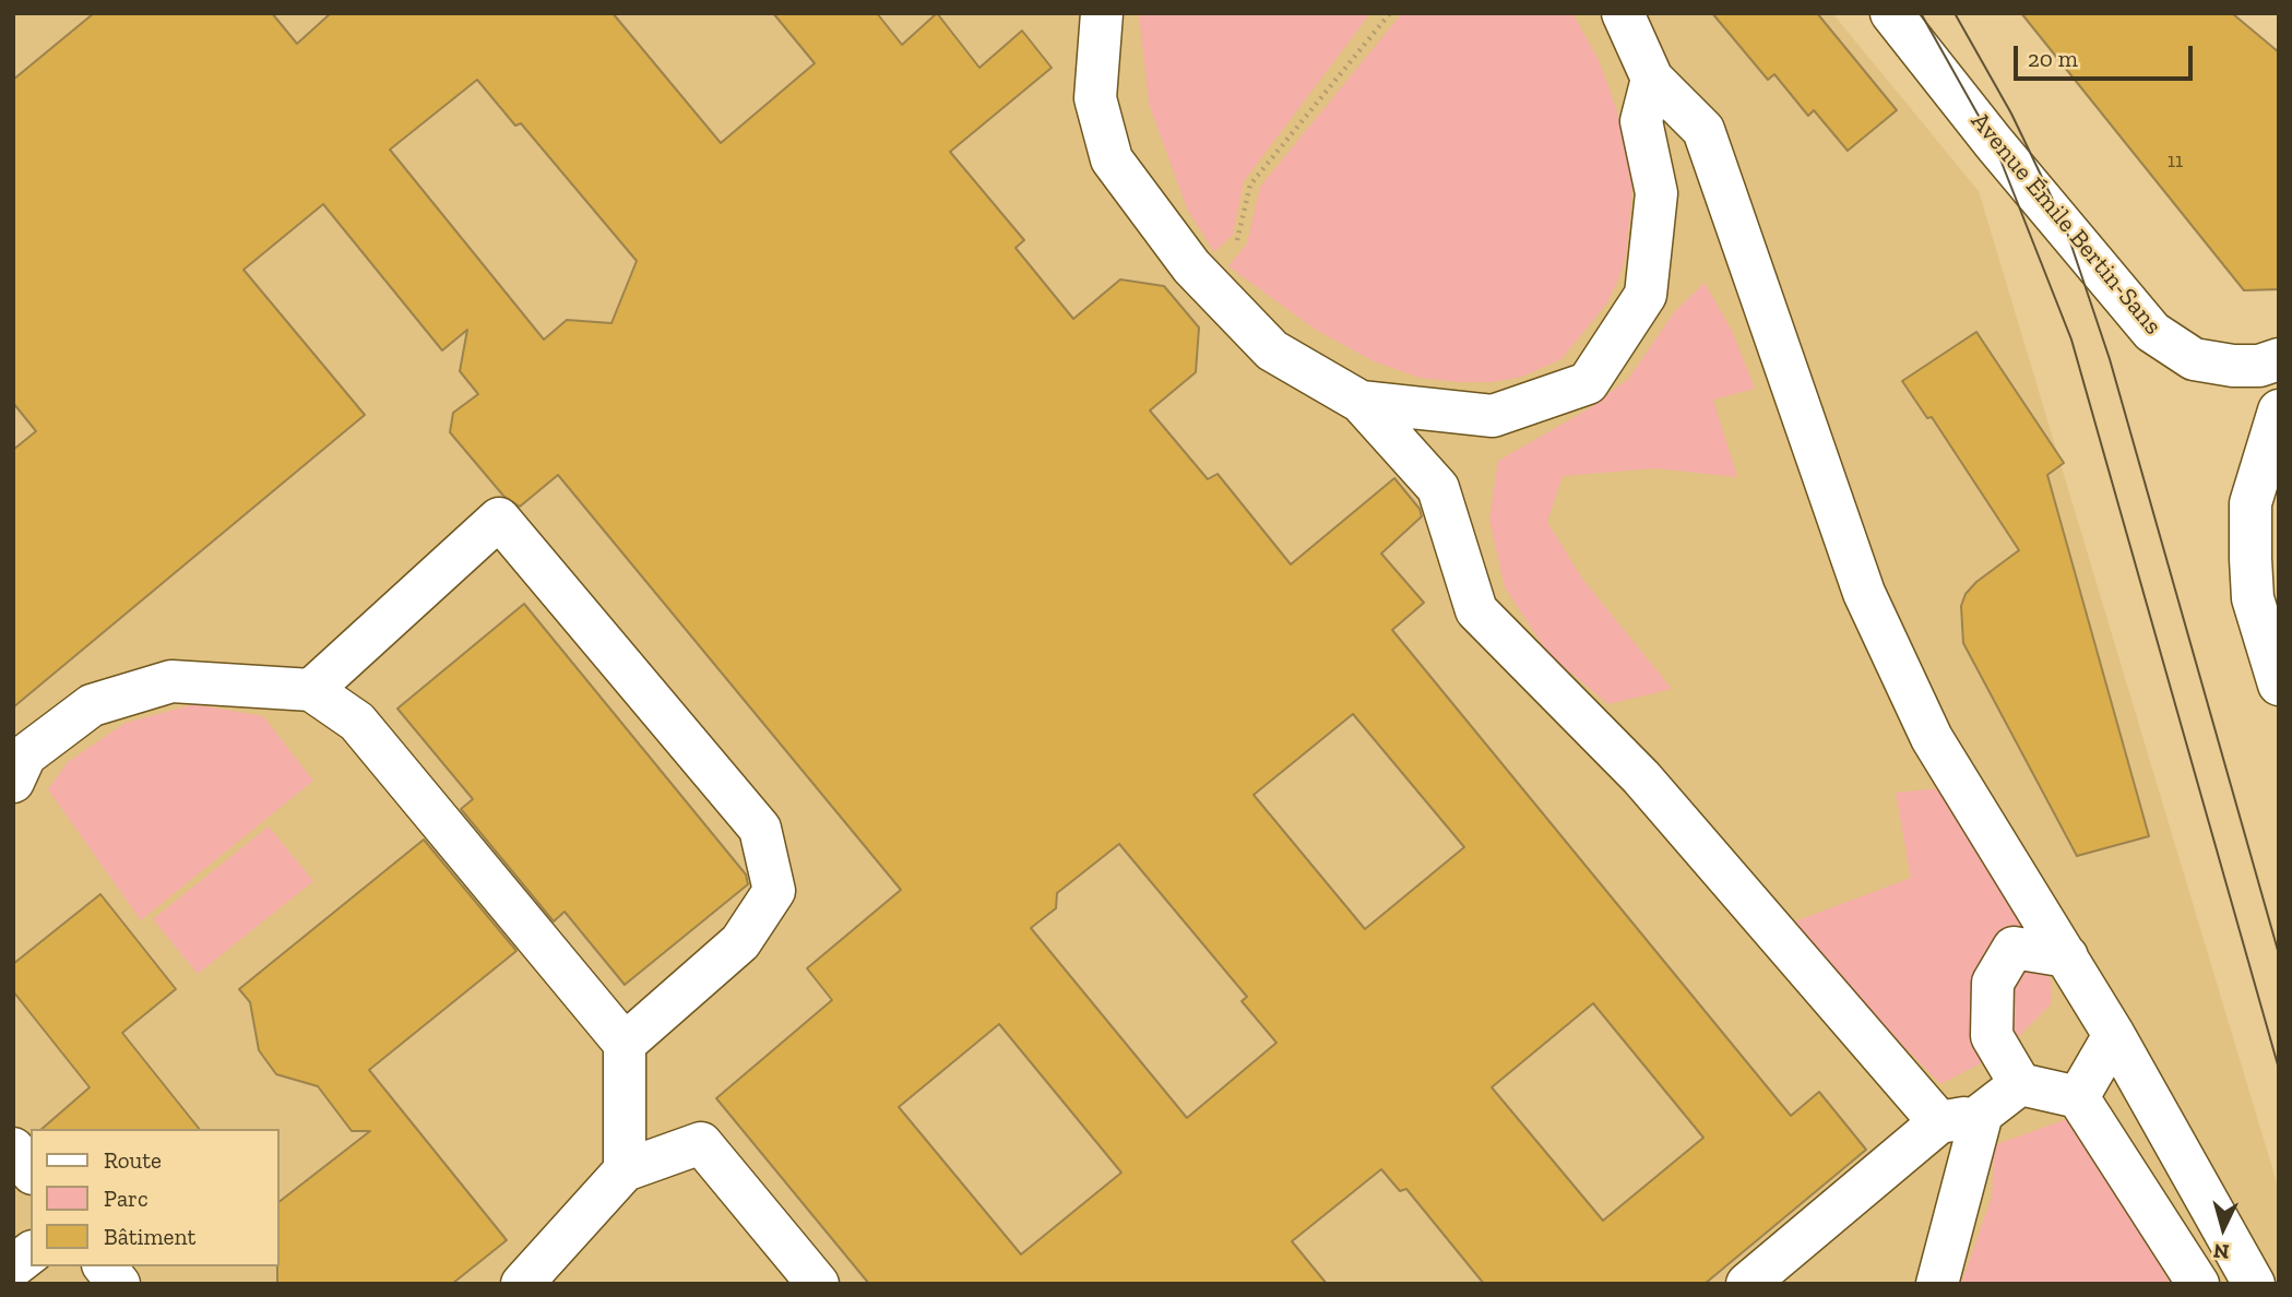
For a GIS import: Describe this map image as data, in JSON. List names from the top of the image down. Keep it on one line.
{"streets":{"street":["Avenue Émile Bertin-Sans"]},"house_numbers":["11"],"legend":["Route","Parc","Bâtiment"],"scale_bar":"20 m","north":"bottom"}
